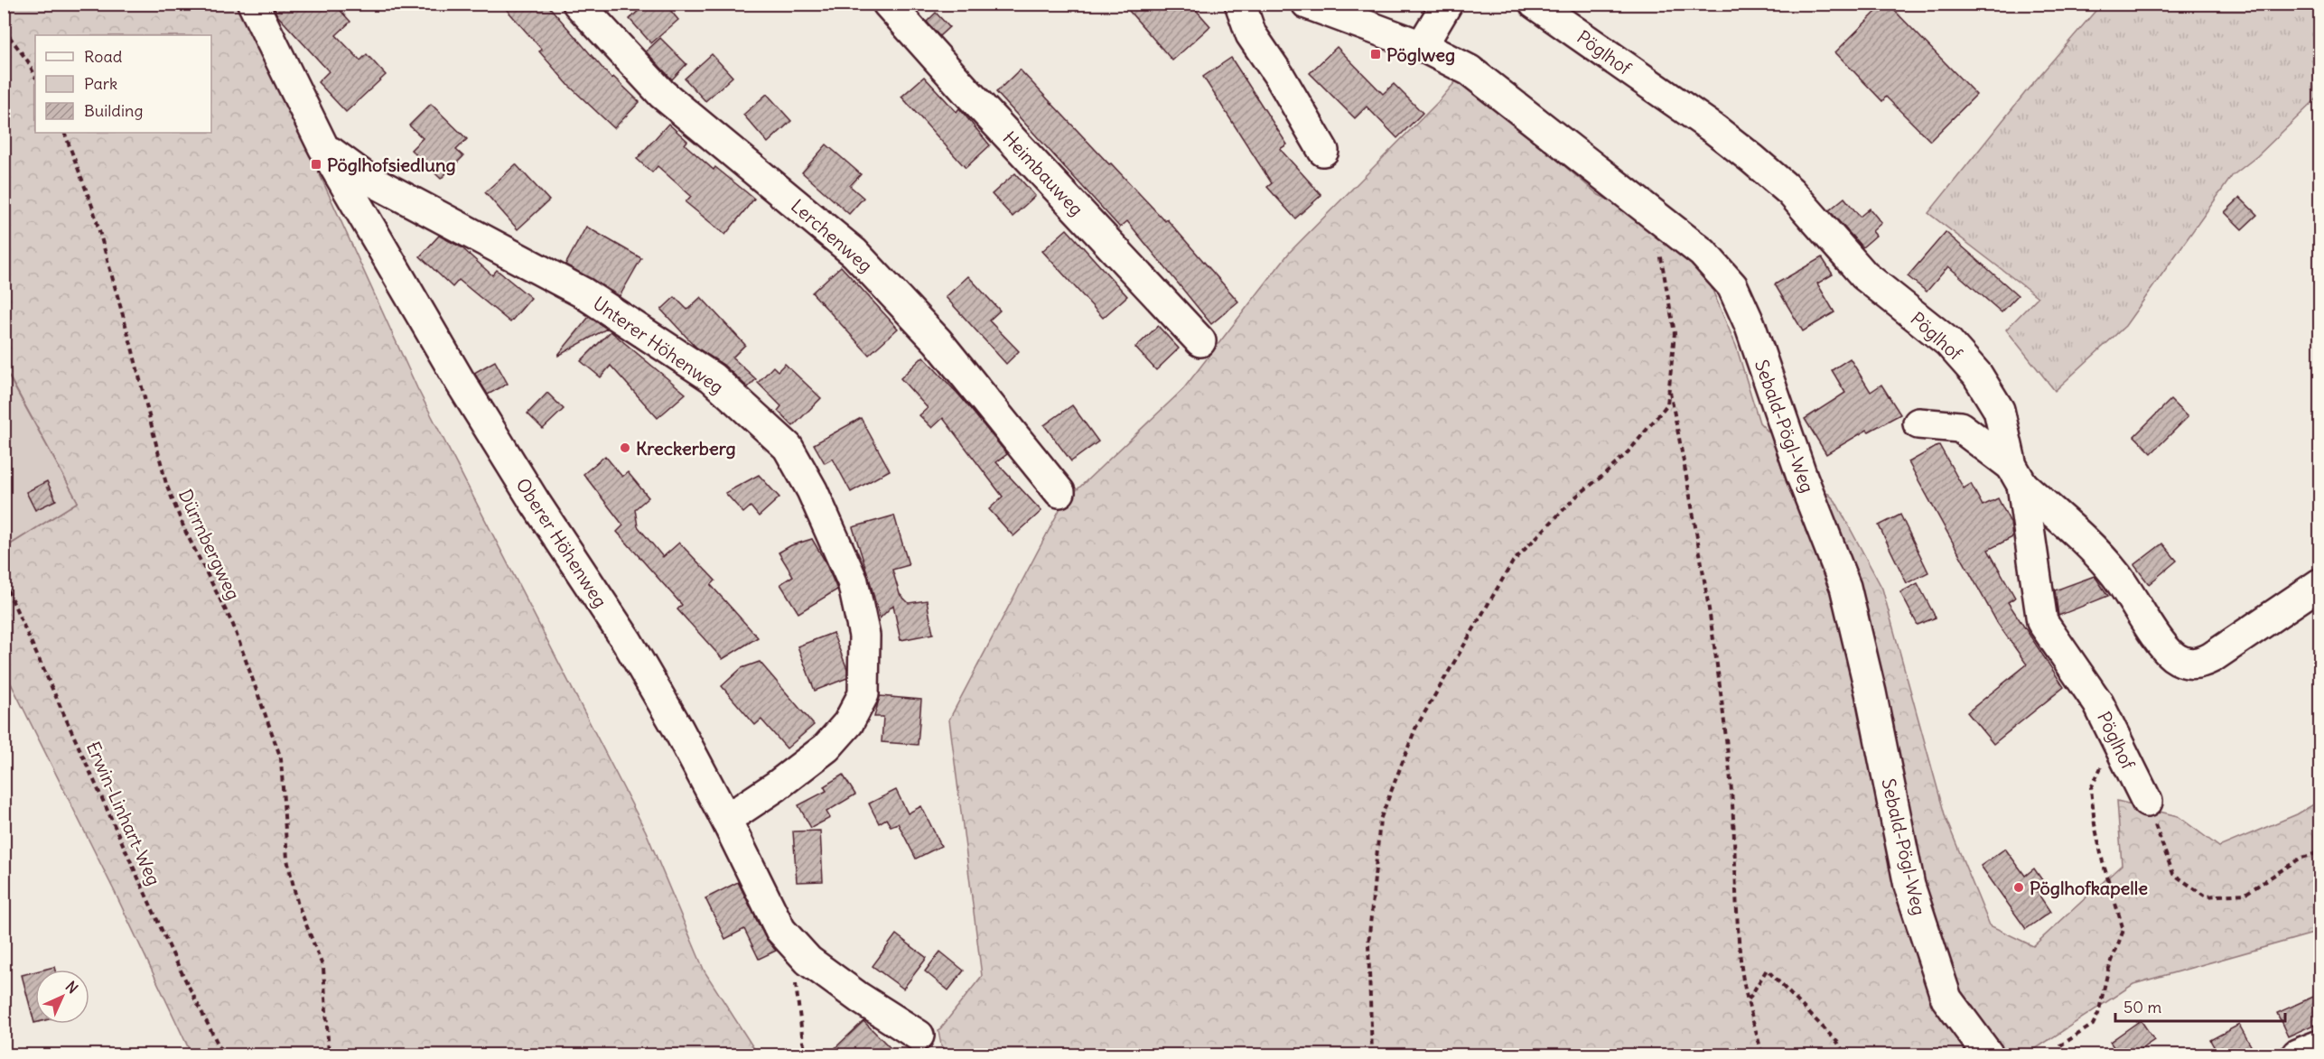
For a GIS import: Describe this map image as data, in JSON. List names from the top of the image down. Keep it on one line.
{"streets":{"street":["Pöglhof","Heimbauweg","Lerchenweg","Unterer Höhenweg","Sebald-Pögl-Weg","Oberer Höhenweg"],"path":["Dürrnbergweg","Erwin-Linhart-Weg"]},"crossings":[["Unterer Höhenweg","Oberer Höhenweg"]],"places":{"transit":["Pöglweg","Pöglhofsiedlung"],"other":["Kreckerberg","Pöglhofkapelle"]},"legend":["Road","Park","Building"],"scale_bar":"50 m","north":"top right"}
